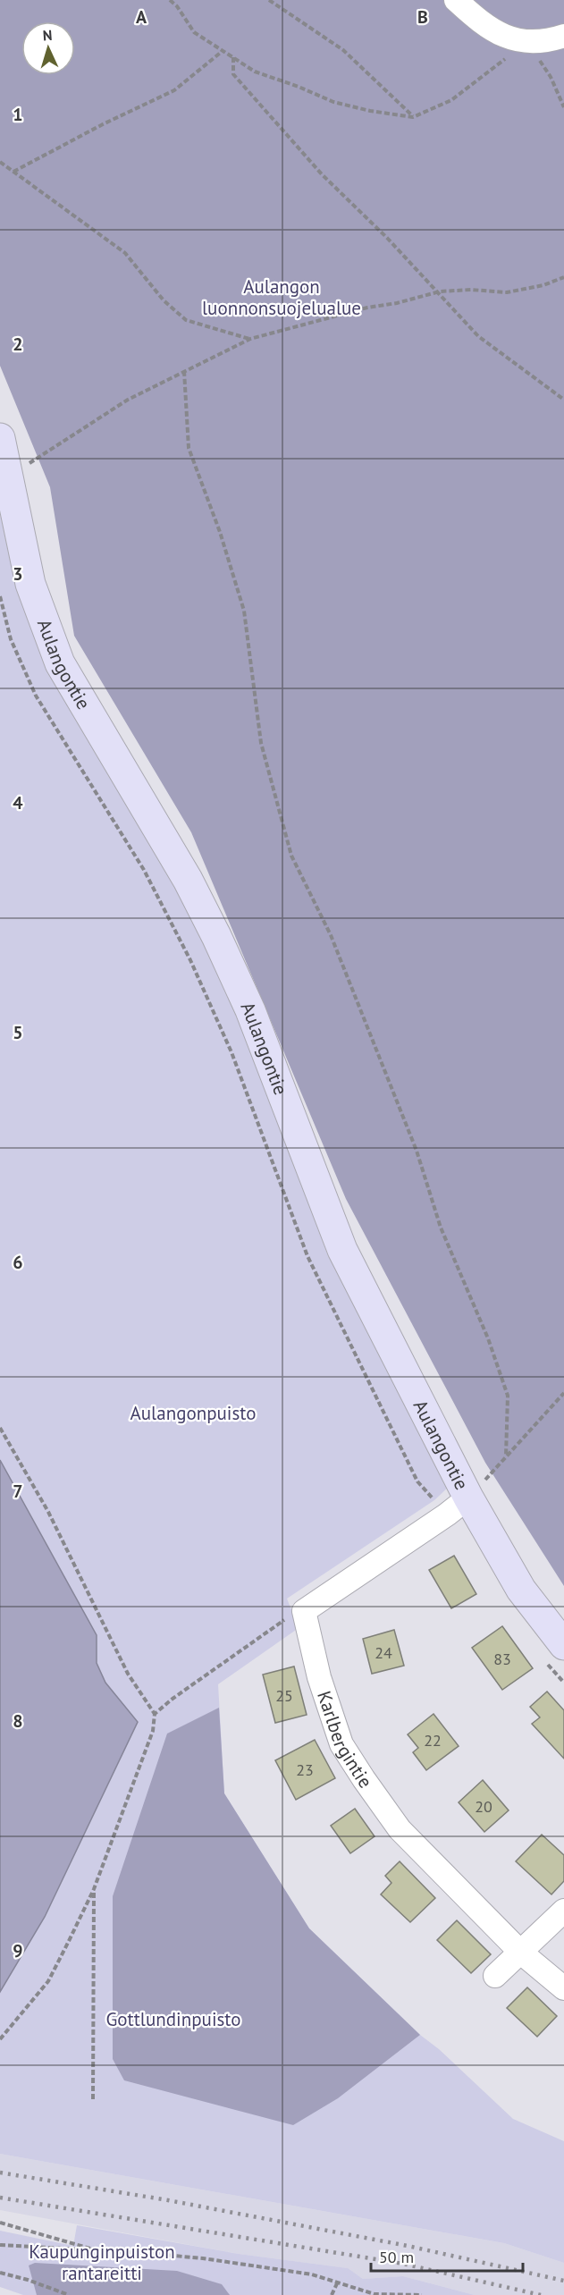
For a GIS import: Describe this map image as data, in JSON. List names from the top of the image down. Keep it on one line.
{"streets":{"main road":["Aulangontie"],"street":["Karlbergintie"]},"parks":["Aulangon luonnonsuojelualue","Aulangonpuisto","Gottlundinpuisto","Kaupunginpuiston rantareitti"],"house_numbers":["24","83","25","22","23","20"],"scale_bar":"50 m","north":"top","grid":{"columns":["A","B"],"rows":["1","2","3","4","5","6","7","8","9"]}}
